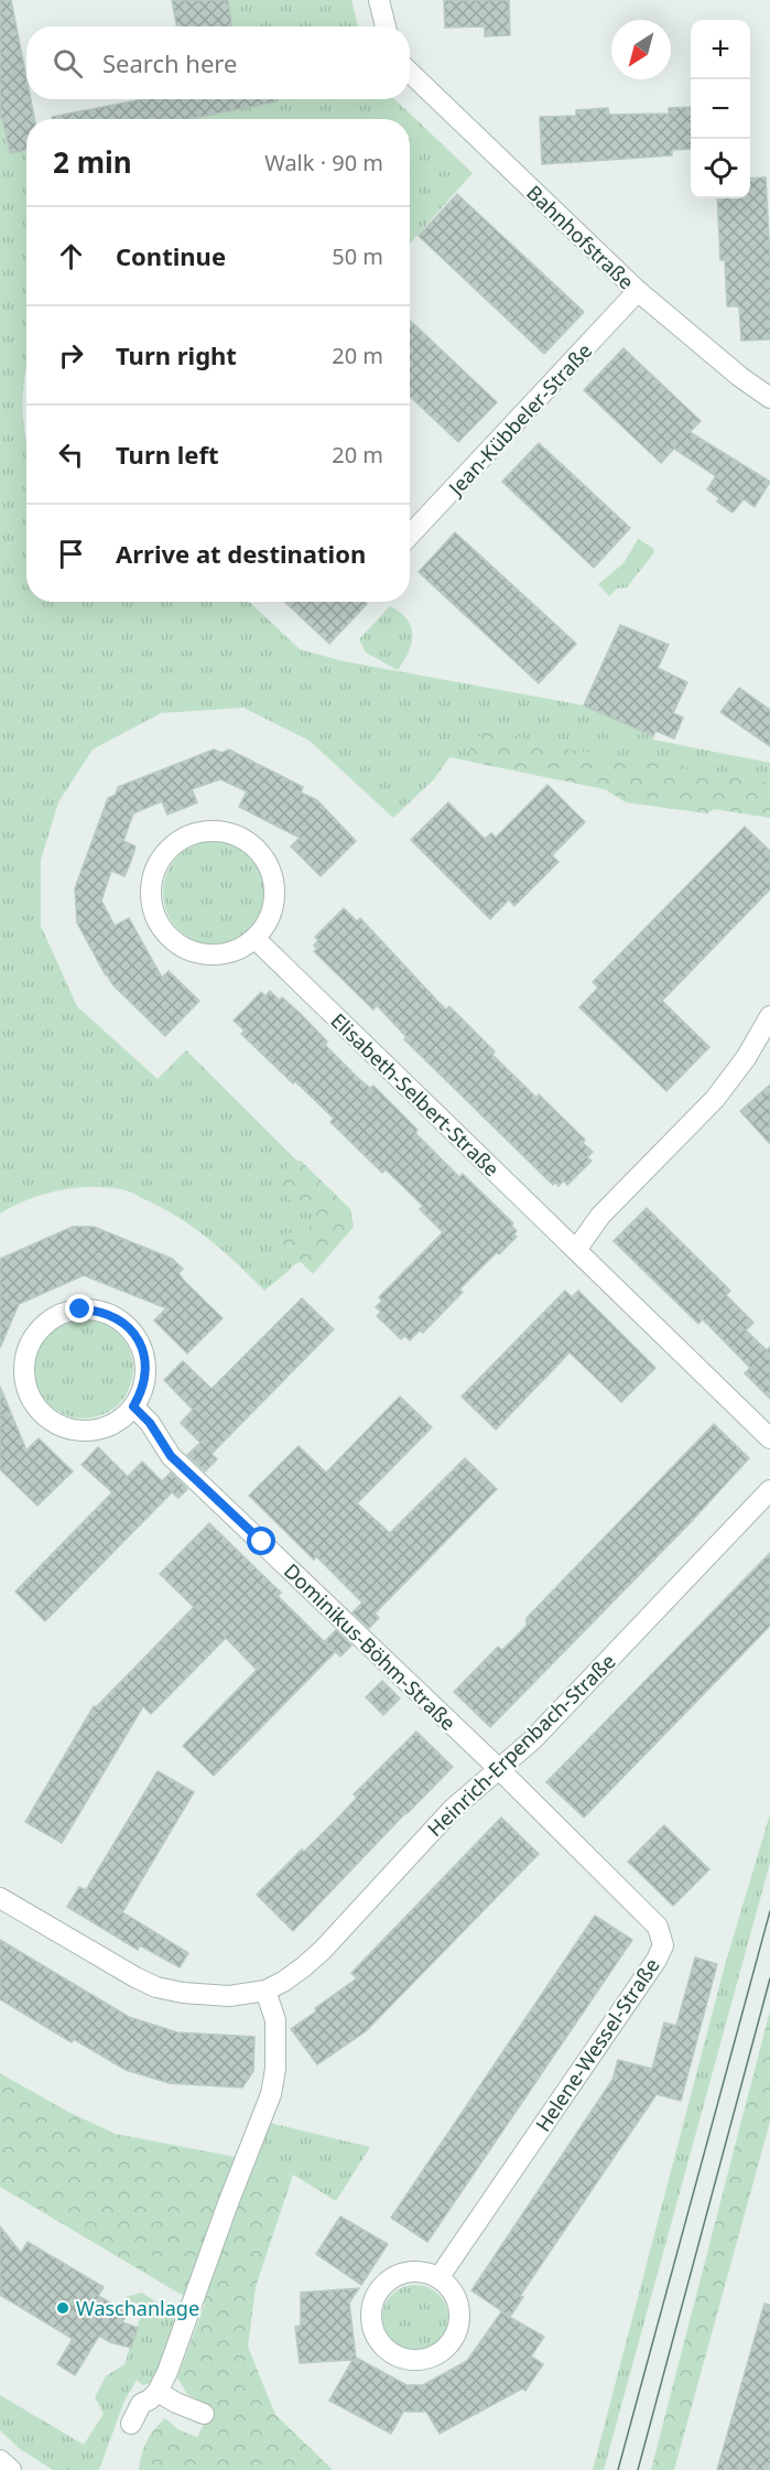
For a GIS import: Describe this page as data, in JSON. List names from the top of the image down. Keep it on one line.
{"streets":{"street":["Bahnhofstraße","Jean-Kübbeler-Straße","Elisabeth-Selbert-Straße","Dominikus-Böhm-Straße","Heinrich-Erpenbach-Straße","Helene-Wessel-Straße"]},"crossings":[["Bahnhofstraße","Jean-Kübbeler-Straße"],["Dominikus-Böhm-Straße","Heinrich-Erpenbach-Straße"],["Dominikus-Böhm-Straße","Helene-Wessel-Straße"],["Heinrich-Erpenbach-Straße","Helene-Wessel-Straße"]],"places":["Waschanlage"],"north":"bottom left","page":{"map_buttons":["+","−"],"search":"Search here","heading":["2 min","Walk · 90 m"],"list":[["Continue","50 m"],["Turn right","20 m"],["Turn left","20 m"],"Arrive at destination"]}}
